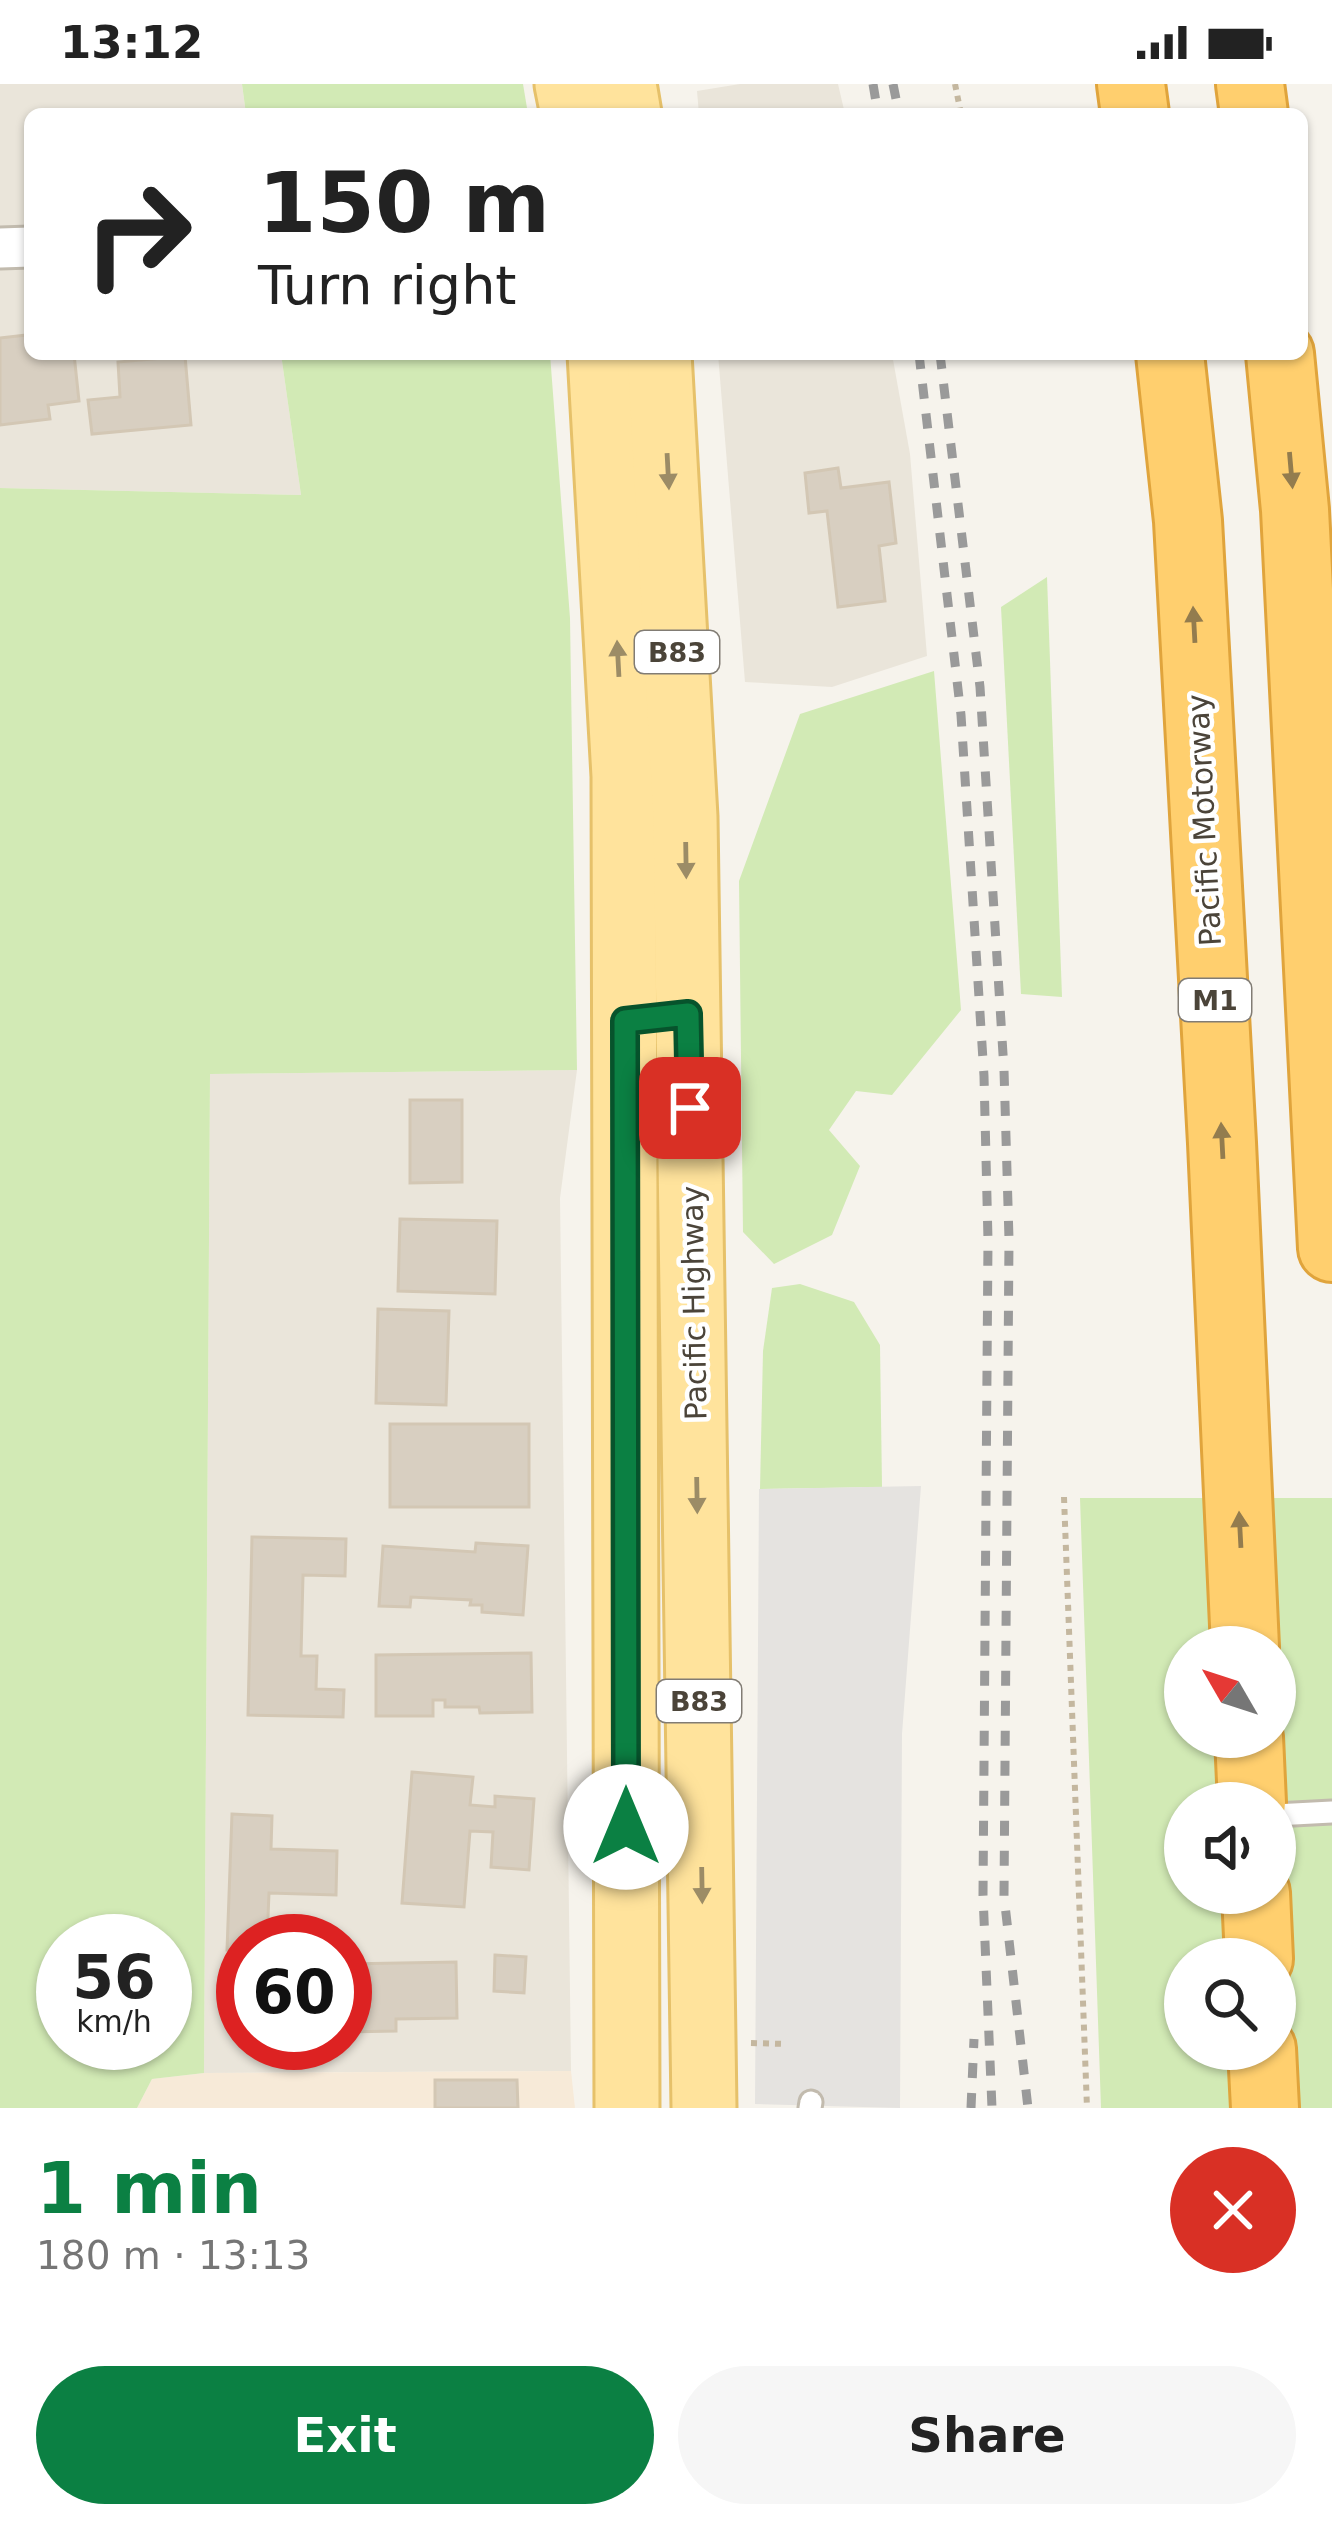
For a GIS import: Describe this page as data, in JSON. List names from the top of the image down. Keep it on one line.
{"streets":{"highway":["Pacific Motorway","M1"],"main road":["B83","Pacific Highway"]},"north":"top left","page":{"status":"13:12","turn":["150 m","Turn right"],"speed":"56 km/h","limit":"60","heading":["1 min","180 m · 13:13"],"buttons":["Exit","Share"]}}
